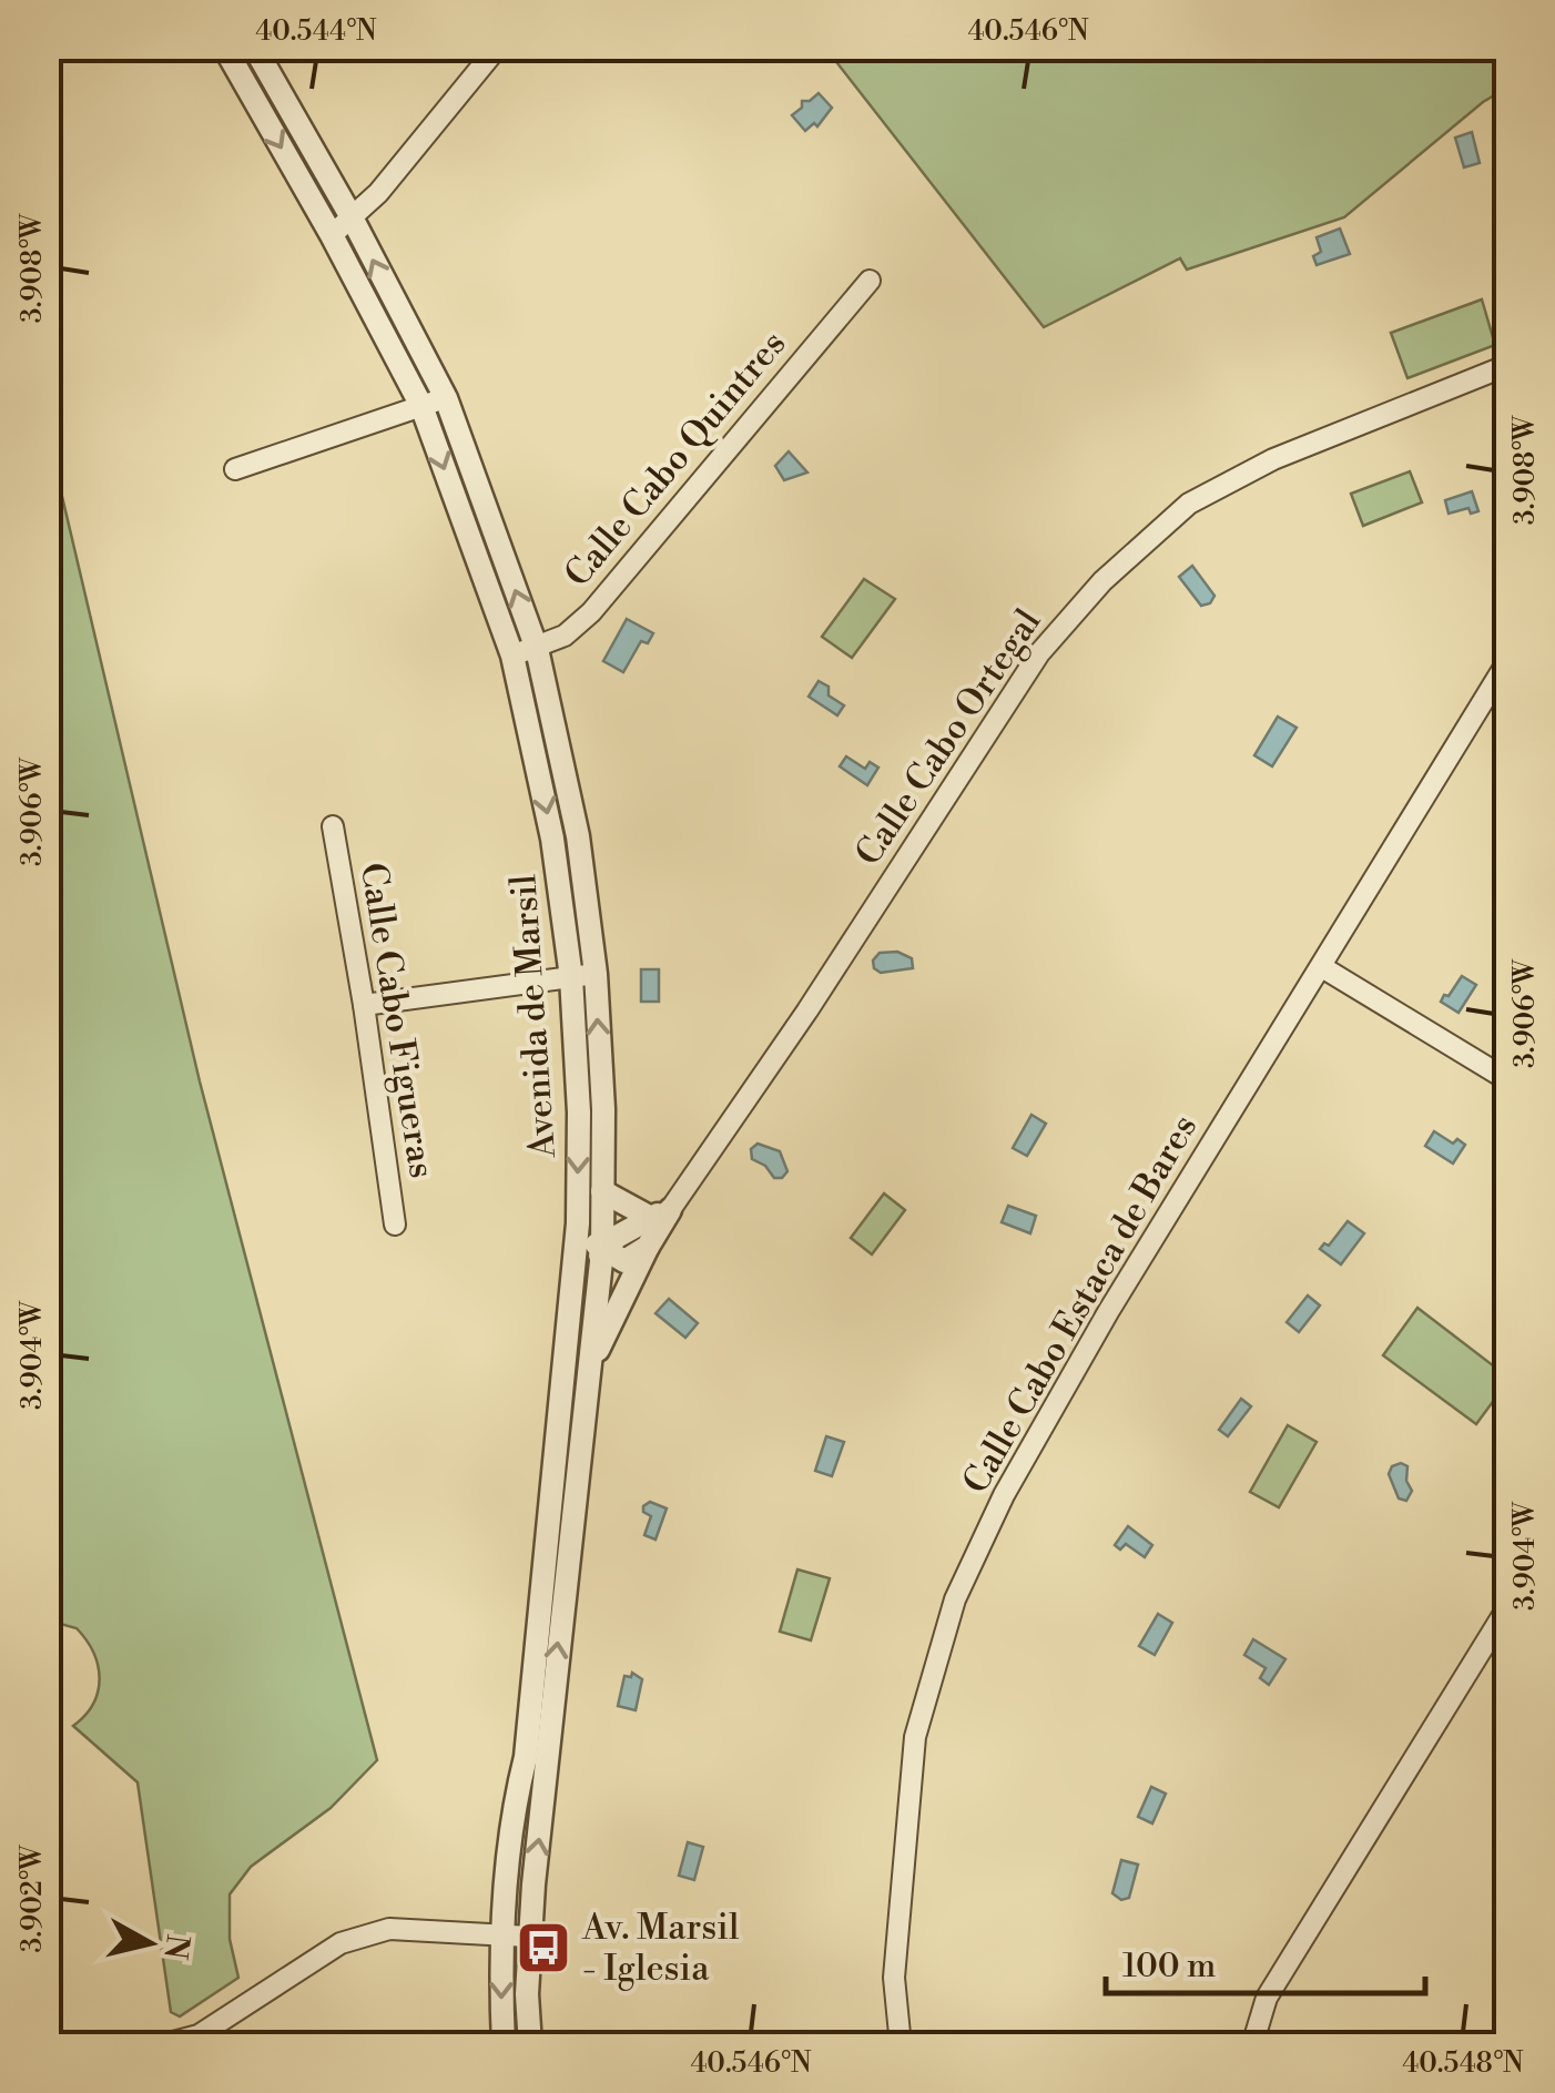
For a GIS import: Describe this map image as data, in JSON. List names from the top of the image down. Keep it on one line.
{"streets":{"street":["Calle Cabo Quintres","Calle Cabo Ortegal","Avenida de Marsil","Calle Cabo Figueras","Calle Cabo Estaca de Bares"]},"crossings":[["Calle Cabo Quintres","Avenida de Marsil"]],"places":{"bus stop":["Av. Marsil - Iglesia"]},"scale_bar":"100 m","north":"right","coordinates":["40.544°N","40.546°N","3.908°W","3.906°W","3.904°W","3.902°W","40.548°N"]}
